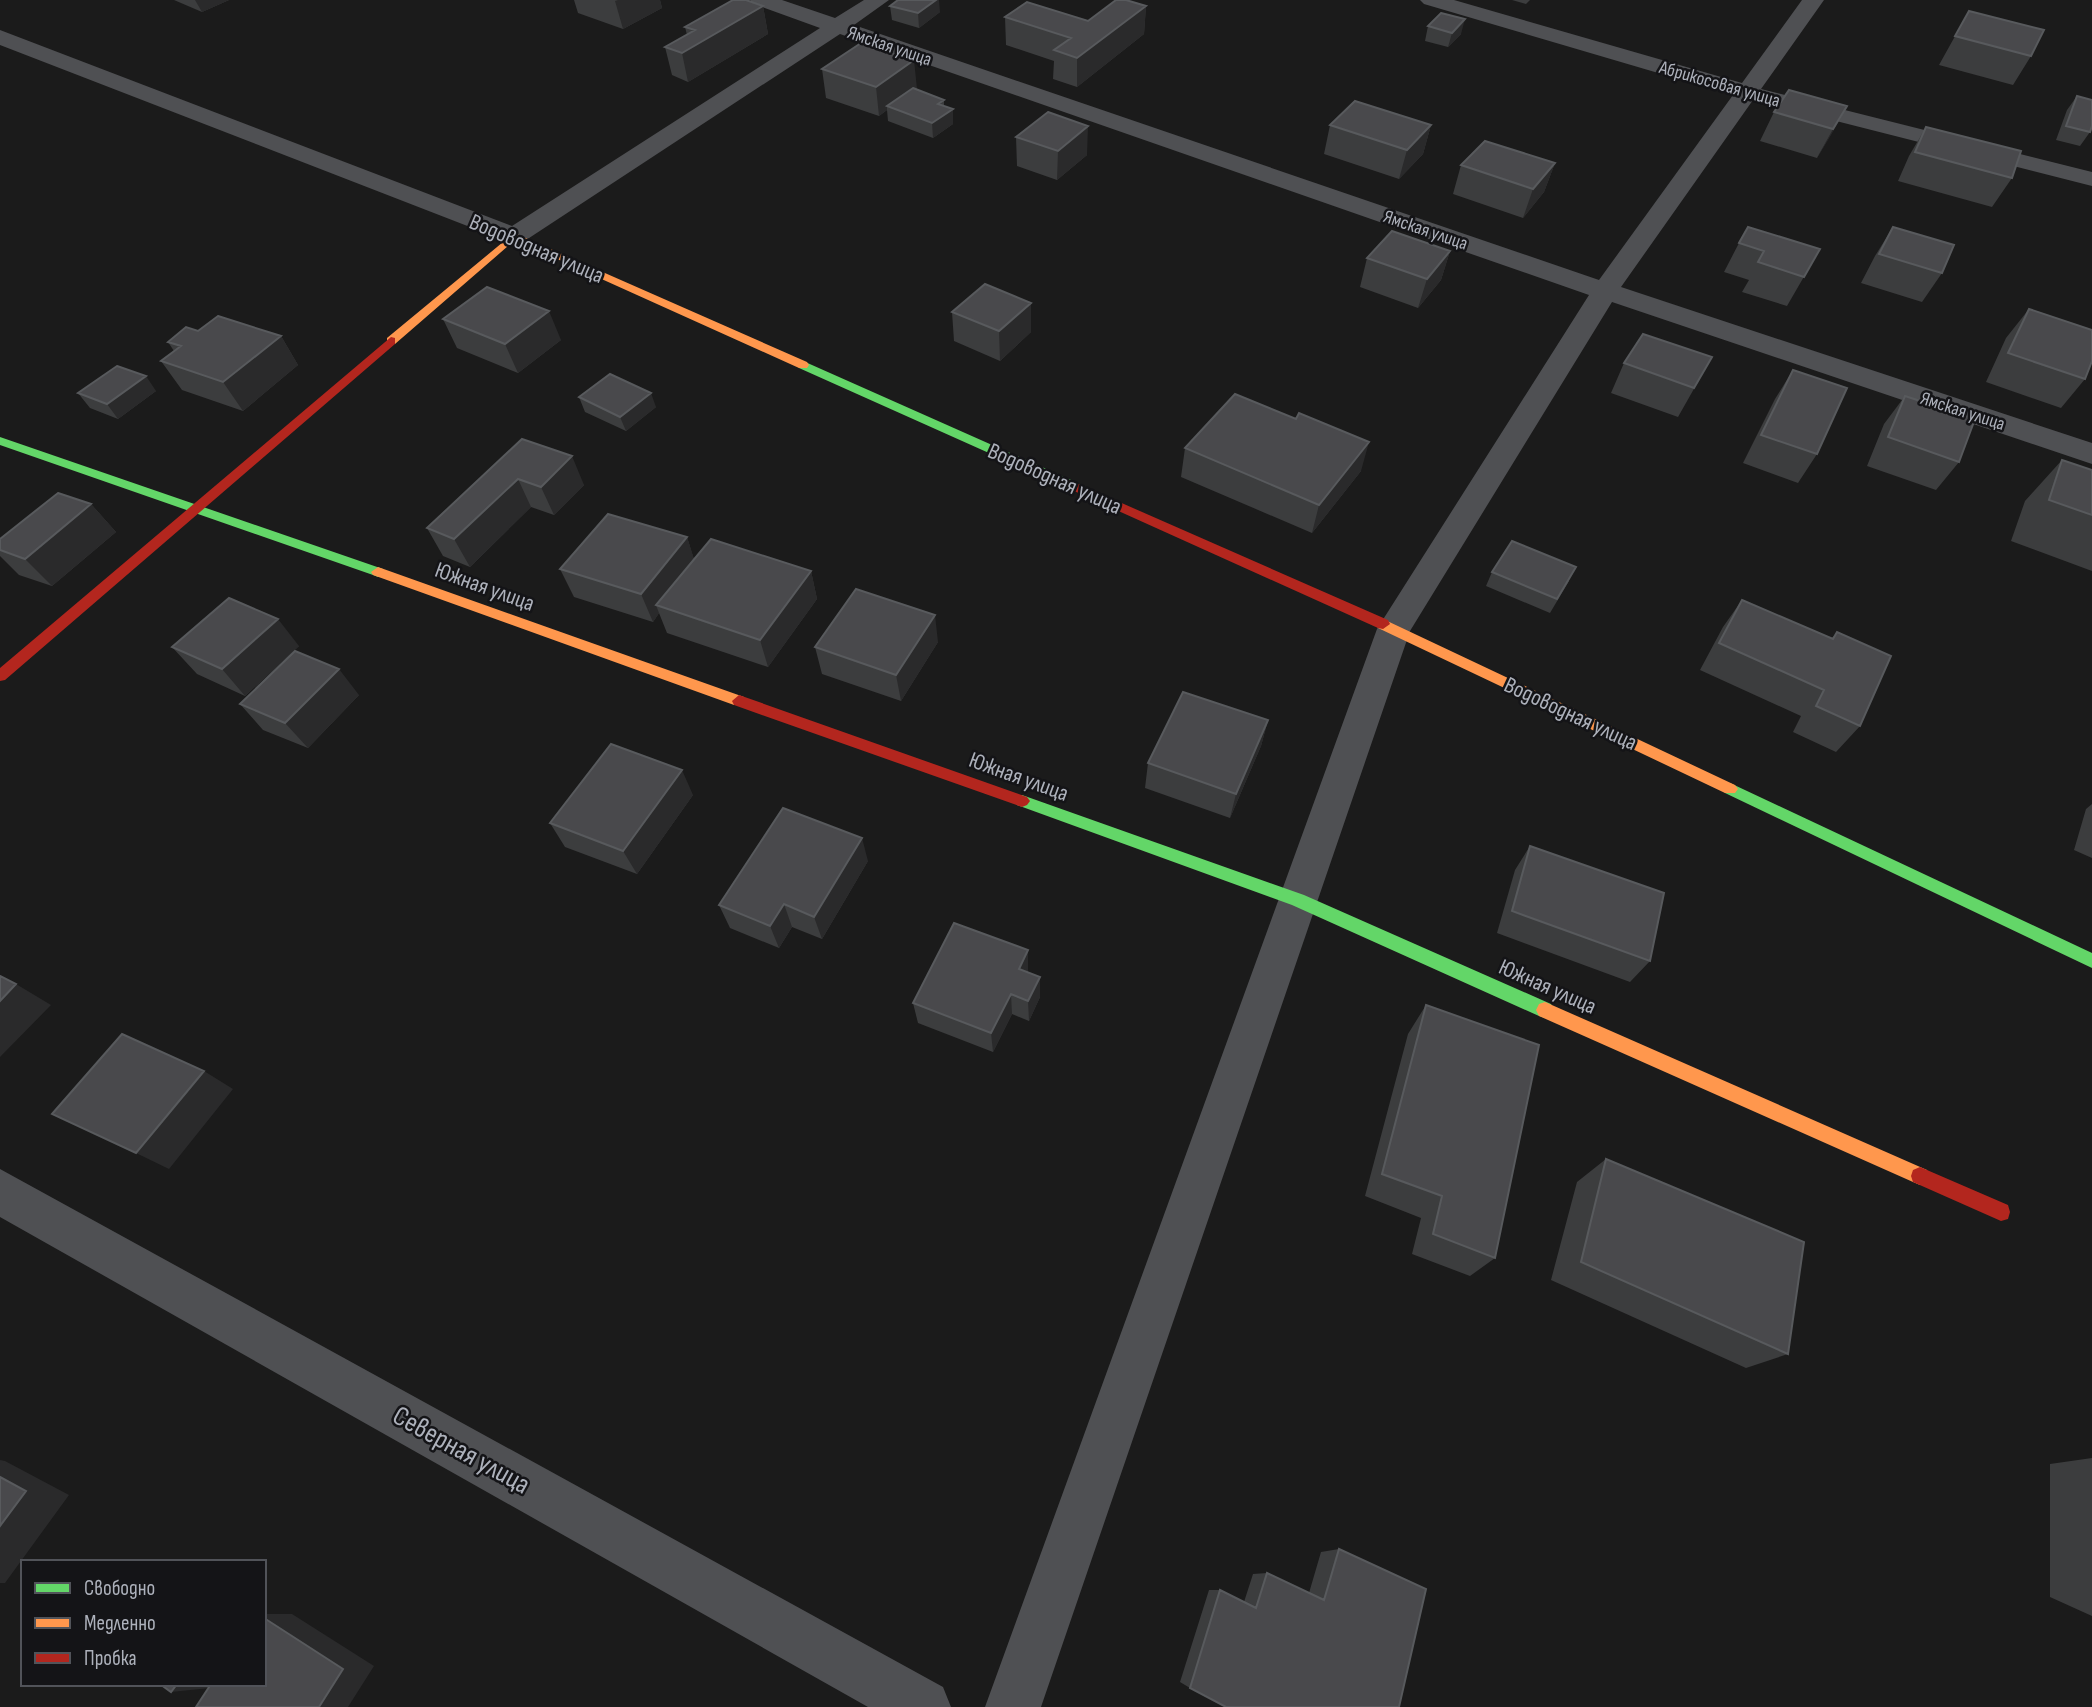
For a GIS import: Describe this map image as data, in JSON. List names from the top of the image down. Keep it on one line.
{"streets":{"street":["Ямская улица","Абрикосовая улица","Водоводная улица","Южная улица","Северная улица"]},"legend":["Свободно","Медленно","Пробка"]}
